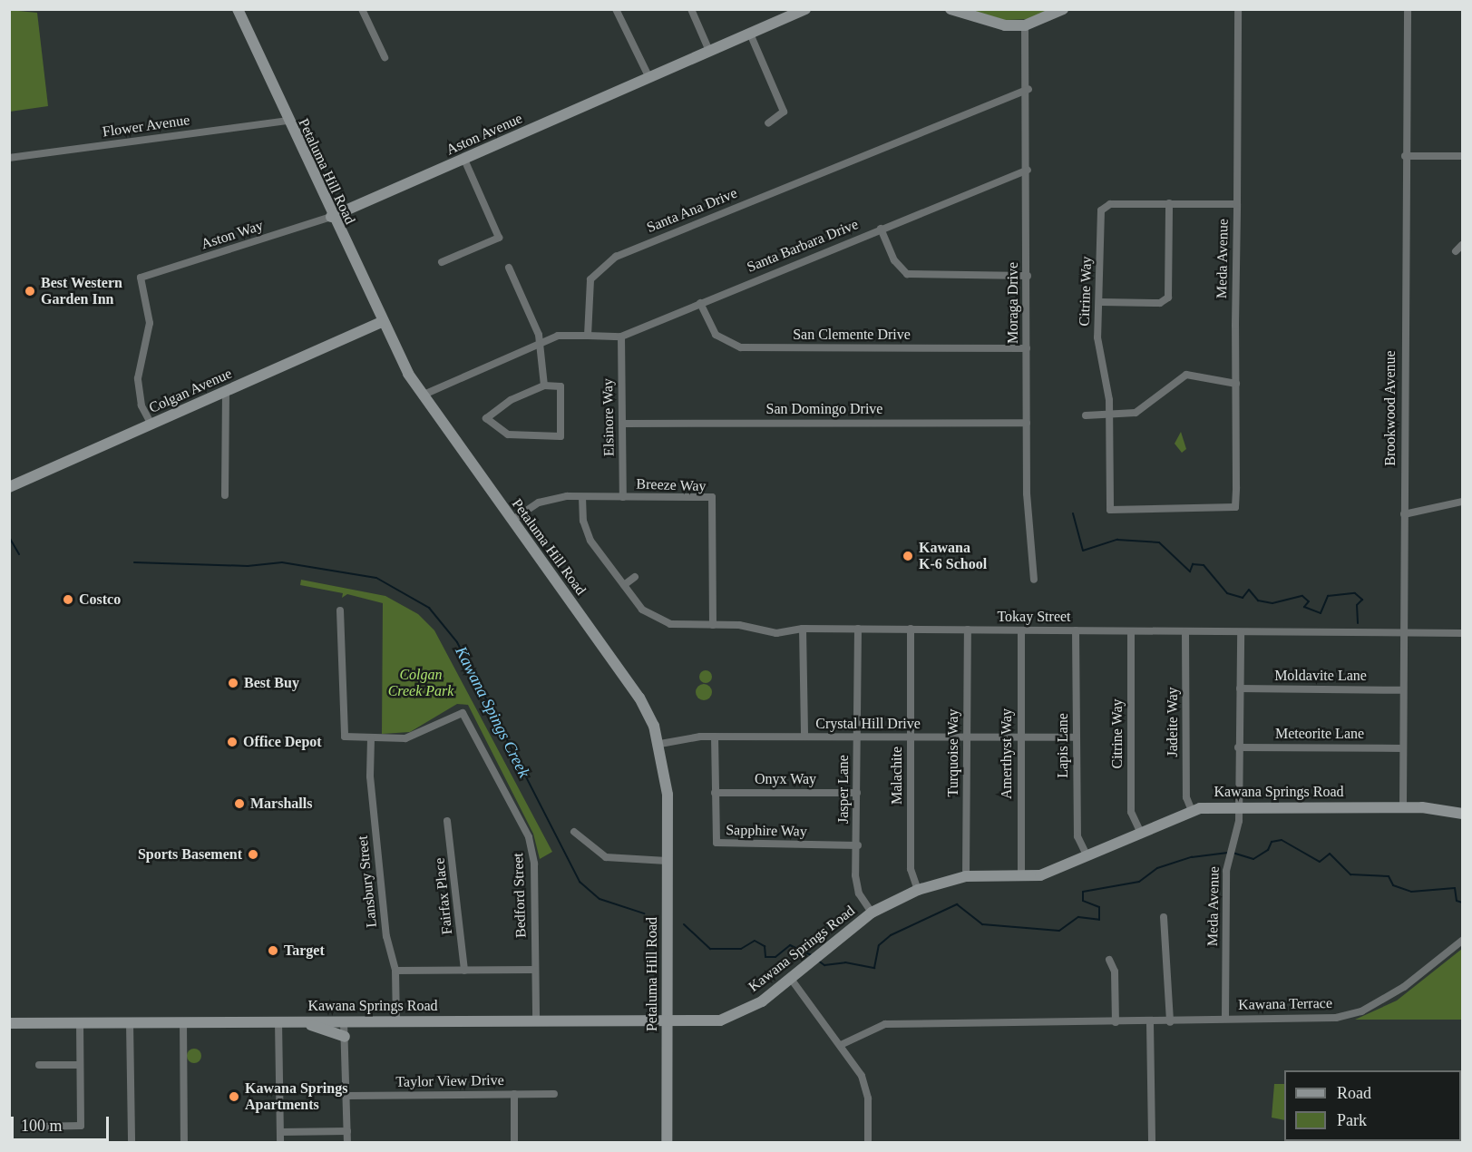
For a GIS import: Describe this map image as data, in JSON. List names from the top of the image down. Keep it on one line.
{"streets":{"street":["Flower Avenue","Aston Avenue","Petaluma Hill Road","Santa Ana Drive","Aston Way","Santa Barbara Drive","Meda Avenue","Citrine Way","Moraga Drive","San Clemente Drive","Colgan Avenue","Brookwood Avenue","San Domingo Drive","Elsinore Way","Breeze Way","Tokay Street","Moldavite Lane","Jadeite Way","Crystal Hill Drive","Meteorite Lane","Lapis Lane","Turquoise Way","Amerthyst Way","Malachite","Onyx Way","Jasper Lane","Kawana Springs Road","Sapphire Way","Lansbury Street","Bedford Street","Fairfax Place","Kawana Terrace","Taylor View Drive"]},"crossings":[["Flower Avenue","Petaluma Hill Road"],["Aston Avenue","Petaluma Hill Road"],["Aston Avenue","Aston Way"],["Petaluma Hill Road","Aston Way"],["Petaluma Hill Road","Colgan Avenue"],["Petaluma Hill Road","Breeze Way"],["Petaluma Hill Road","Crystal Hill Drive"],["Petaluma Hill Road","Kawana Springs Road"],["Santa Ana Drive","Santa Barbara Drive"],["Santa Ana Drive","Moraga Drive"],["Aston Way","Colgan Avenue"],["Santa Barbara Drive","Moraga Drive"],["Santa Barbara Drive","San Clemente Drive"],["Santa Barbara Drive","Elsinore Way"],["Meda Avenue","Citrine Way"],["Meda Avenue","Tokay Street"],["Meda Avenue","Moldavite Lane"],["Meda Avenue","Meteorite Lane"],["Meda Avenue","Kawana Springs Road"],["Meda Avenue","Kawana Terrace"],["Citrine Way","Tokay Street"],["Citrine Way","Kawana Springs Road"],["Moraga Drive","San Clemente Drive"],["Moraga Drive","San Domingo Drive"],["Brookwood Avenue","Tokay Street"],["Brookwood Avenue","Moldavite Lane"],["Brookwood Avenue","Meteorite Lane"],["Brookwood Avenue","Kawana Springs Road"],["San Domingo Drive","Elsinore Way"],["Elsinore Way","Breeze Way"],["Breeze Way","Tokay Street"],["Tokay Street","Jadeite Way"],["Tokay Street","Lapis Lane"],["Tokay Street","Turquoise Way"],["Tokay Street","Amerthyst Way"],["Tokay Street","Malachite"],["Tokay Street","Jasper Lane"],["Jadeite Way","Kawana Springs Road"],["Crystal Hill Drive","Lapis Lane"],["Crystal Hill Drive","Turquoise Way"],["Crystal Hill Drive","Amerthyst Way"],["Crystal Hill Drive","Malachite"],["Crystal Hill Drive","Jasper Lane"],["Crystal Hill Drive","Sapphire Way"],["Lapis Lane","Kawana Springs Road"],["Turquoise Way","Kawana Springs Road"],["Amerthyst Way","Kawana Springs Road"],["Malachite","Kawana Springs Road"],["Onyx Way","Jasper Lane"],["Onyx Way","Sapphire Way"],["Jasper Lane","Kawana Springs Road"],["Jasper Lane","Sapphire Way"],["Kawana Springs Road","Lansbury Street"],["Kawana Springs Road","Bedford Street"],["Lansbury Street","Bedford Street"]],"water":["Kawana Spings Creek"],"parks":["Colgan Creek Park"],"places":["Best Western Garden Inn","Kawana K-6 School","Costco","Best Buy","Office Depot","Marshalls","Sports Basement","Target","Kawana Springs Apartments"],"legend":["Road","Park"],"scale_bar":"100 m"}
